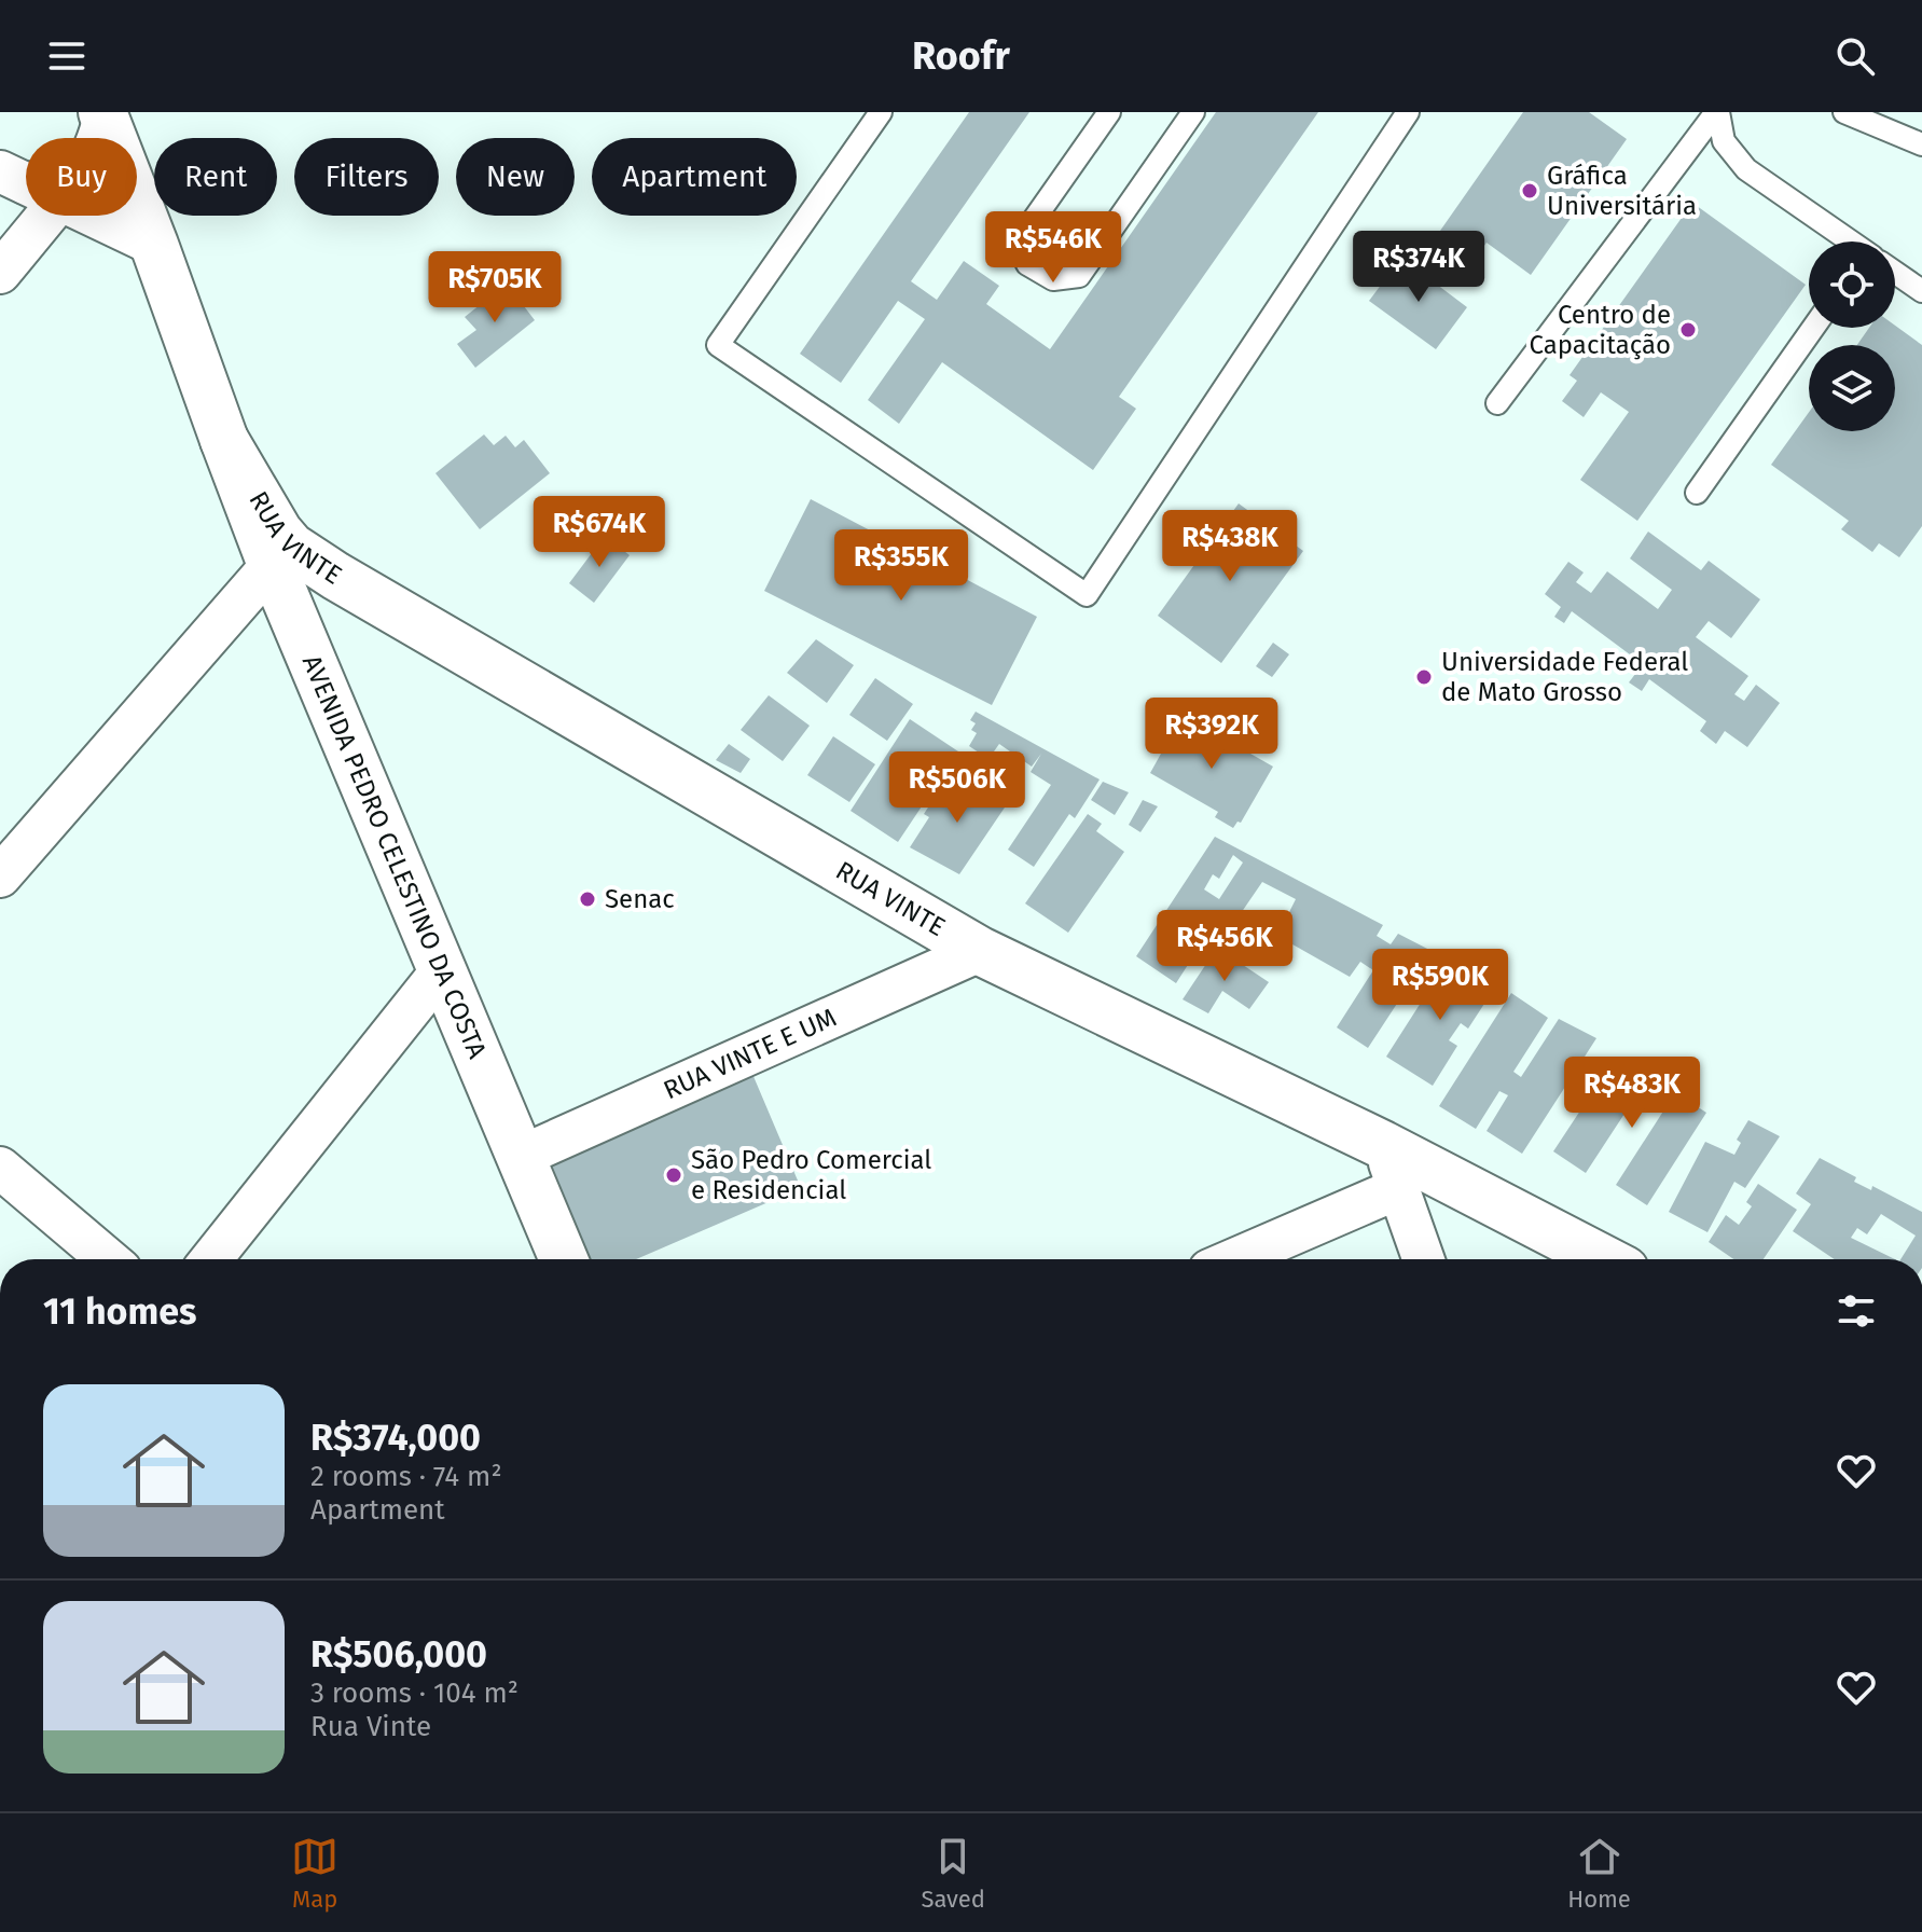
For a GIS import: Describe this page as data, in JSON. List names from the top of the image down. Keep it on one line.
{"streets":{"street":["RUA VINTE","AVENIDA PEDRO CELESTINO DA COSTA","RUA VINTE E UM"]},"crossings":[["RUA VINTE","AVENIDA PEDRO CELESTINO DA COSTA"],["RUA VINTE","RUA VINTE E UM"],["AVENIDA PEDRO CELESTINO DA COSTA","RUA VINTE E UM"]],"places":["Gráfica Universitária","Centro de Capacitação","Universidade Federal de Mato Grosso","Senac","São Pedro Comercial e Residencial"],"page":{"header":"Roofr","chip":["Buy","Rent","Filters","New","Apartment"],"price":["R$546K","R$374K","R$705K","R$674K","R$438K","R$355K","R$392K","R$506K","R$456K","R$590K","R$483K"],"heading":"11 homes","list":[{"name":"R$374,000","note":"2 rooms · 74 m² · Apartment"},{"name":"R$506,000","note":"3 rooms · 104 m² · Rua Vinte"}],"tabs":["Map","Saved","Home"]}}
